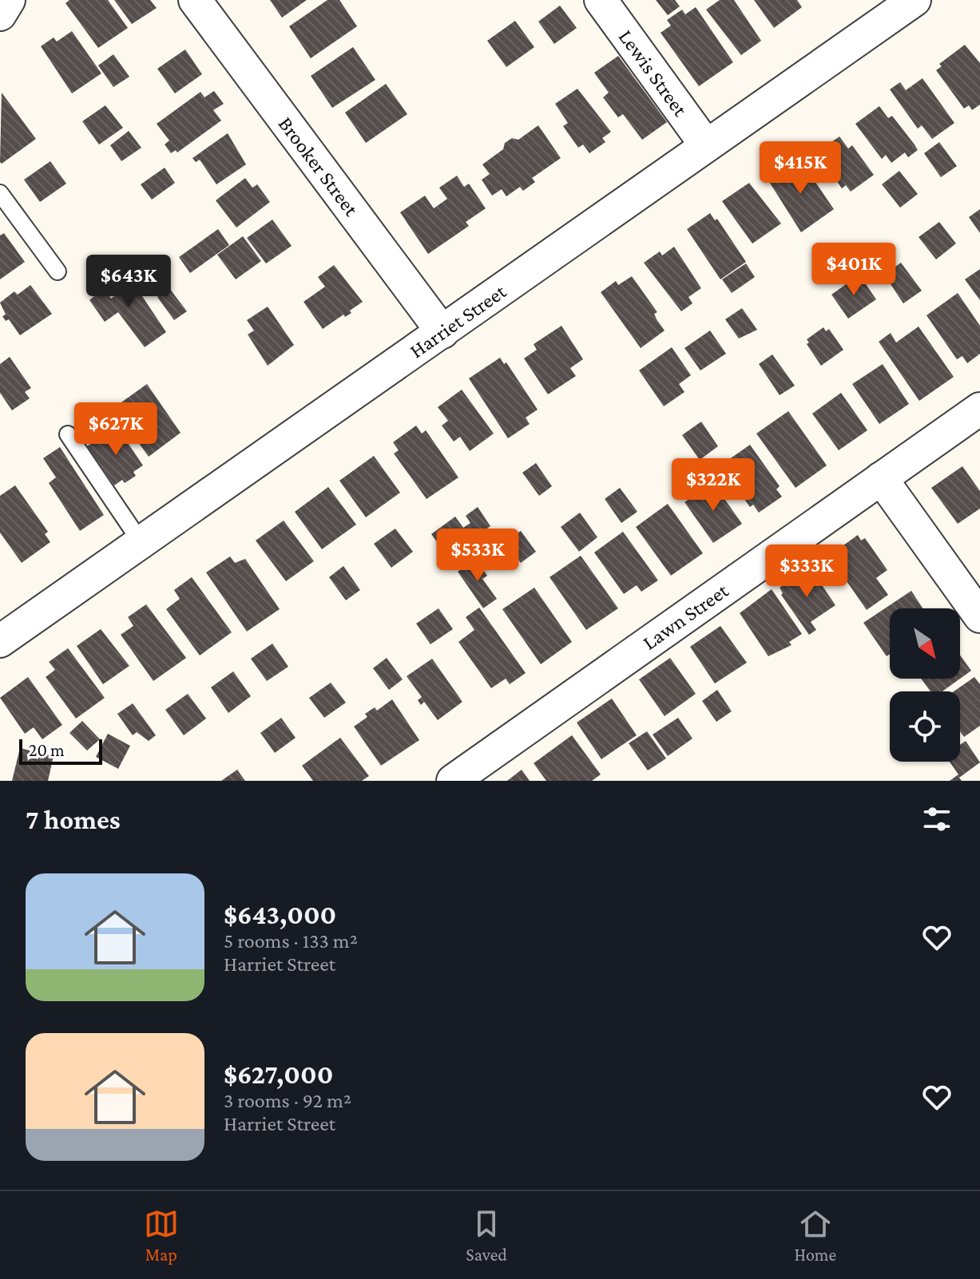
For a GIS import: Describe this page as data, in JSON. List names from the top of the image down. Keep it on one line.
{"streets":{"street":["Lewis Street","Brooker Street","Harriet Street","Lawn Street"]},"crossings":[["Lewis Street","Harriet Street"],["Brooker Street","Harriet Street"]],"scale_bar":"20 m","north":"bottom right","page":{"price":["$415K","$401K","$643K","$627K","$322K","$533K","$333K"],"scale":"20 m","heading":"7 homes","list":[{"name":"$643,000","note":"5 rooms · 133 m² · Harriet Street"},{"name":"$627,000","note":"3 rooms · 92 m² · Harriet Street"}],"tabs":["Map","Saved","Home"]}}
